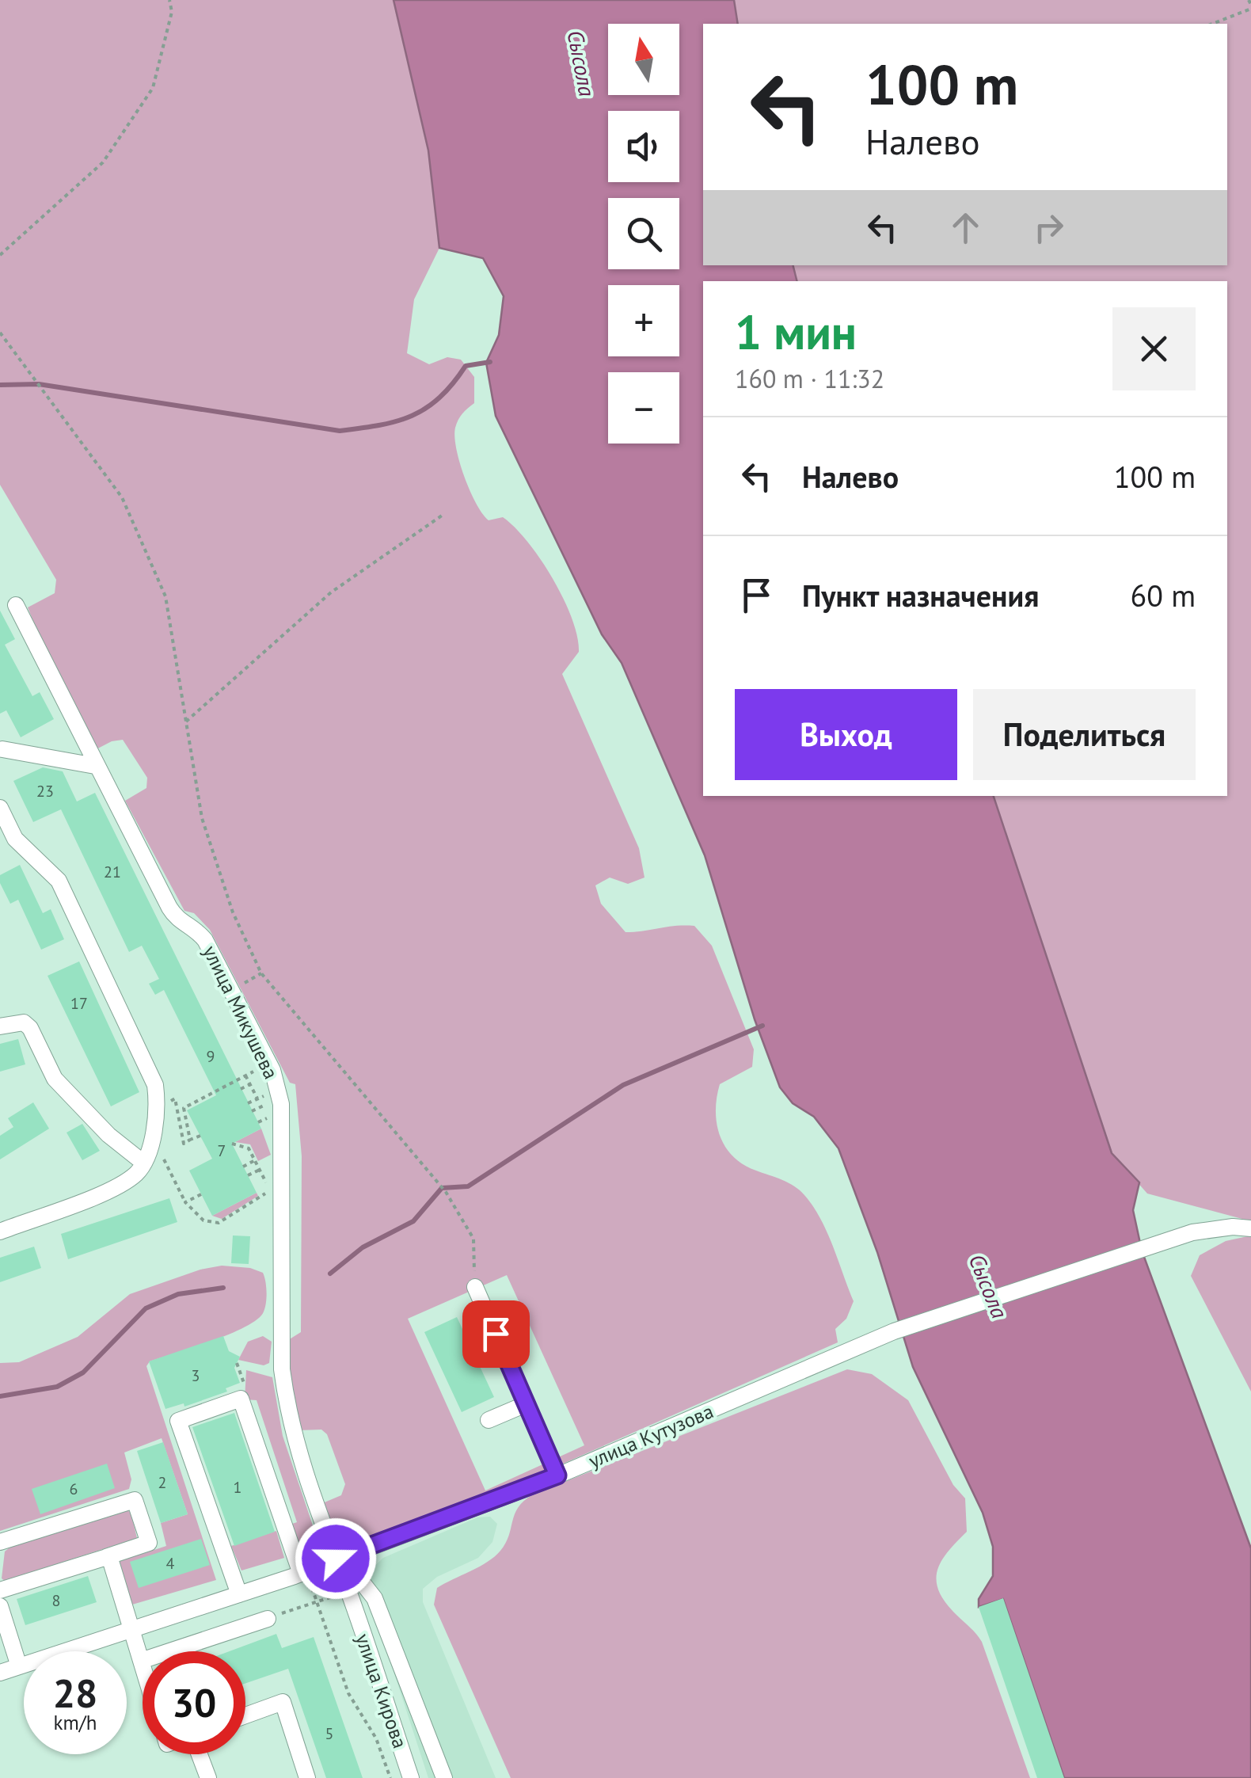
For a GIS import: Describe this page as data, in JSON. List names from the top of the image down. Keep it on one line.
{"streets":{"street":["улица Микушева","улица Кутузова","улица Кирова"]},"crossings":[["улица Микушева","улица Кутузова"],["улица Микушева","улица Кирова"],["улица Кутузова","улица Кирова"]],"water":["Сысола"],"house_numbers":["23","21","17","9","7","3","2","1","6","4","8","5"],"north":"top","page":{"map_buttons":["+","−"],"turn":["100 m","Налево"],"heading":["1 мин","160 m · 11:32"],"list":[{"name":"Налево","value":"100 m"},{"name":"Пункт назначения","value":"60 m"}],"buttons":["Выход","Поделиться"],"speed":"28 km/h","limit":"30"}}
